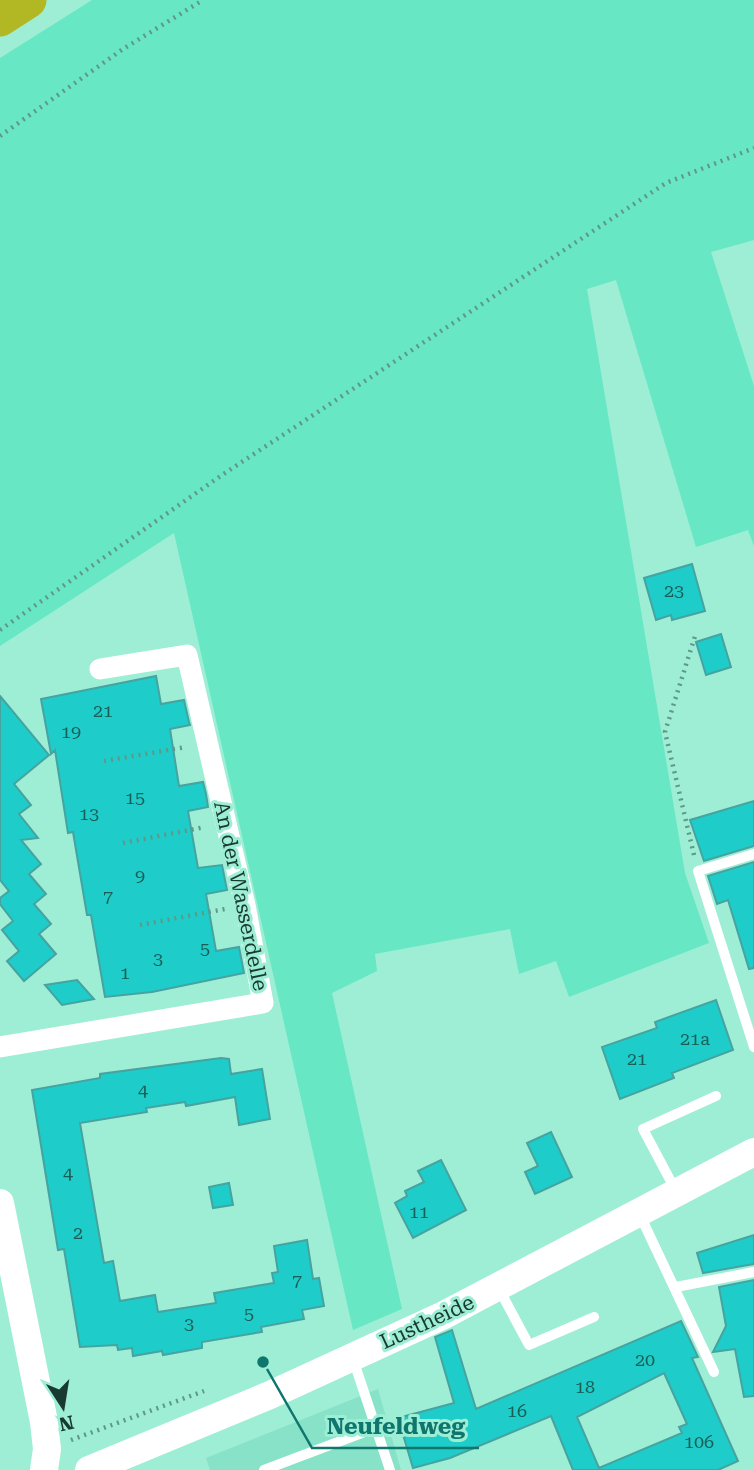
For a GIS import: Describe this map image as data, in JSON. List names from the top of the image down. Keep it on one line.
{"streets":{"main road":["Lustheide"],"street":["An der Wasserdelle"]},"places":["Neufeldweg"],"house_numbers":["23","21","19","15","13","9","7","5","3","1","21a","21","4","4","11","2","7","5","3","20","18","16","106"],"north":"bottom"}
